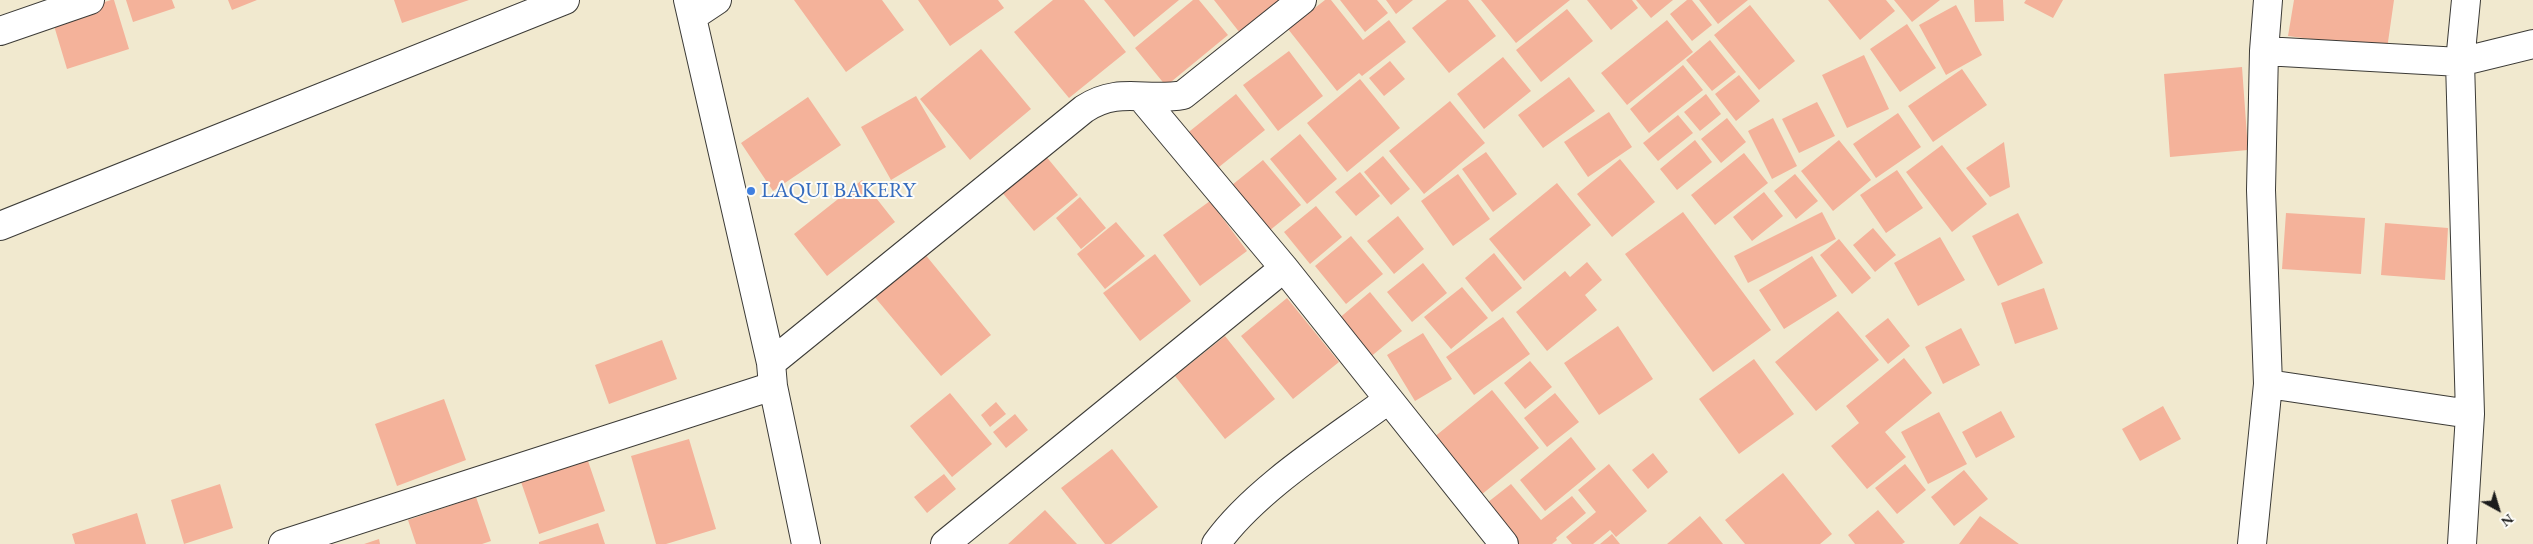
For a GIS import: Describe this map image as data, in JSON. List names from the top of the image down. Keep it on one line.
{"places":["LAQUI BAKERY"],"north":"bottom right"}
